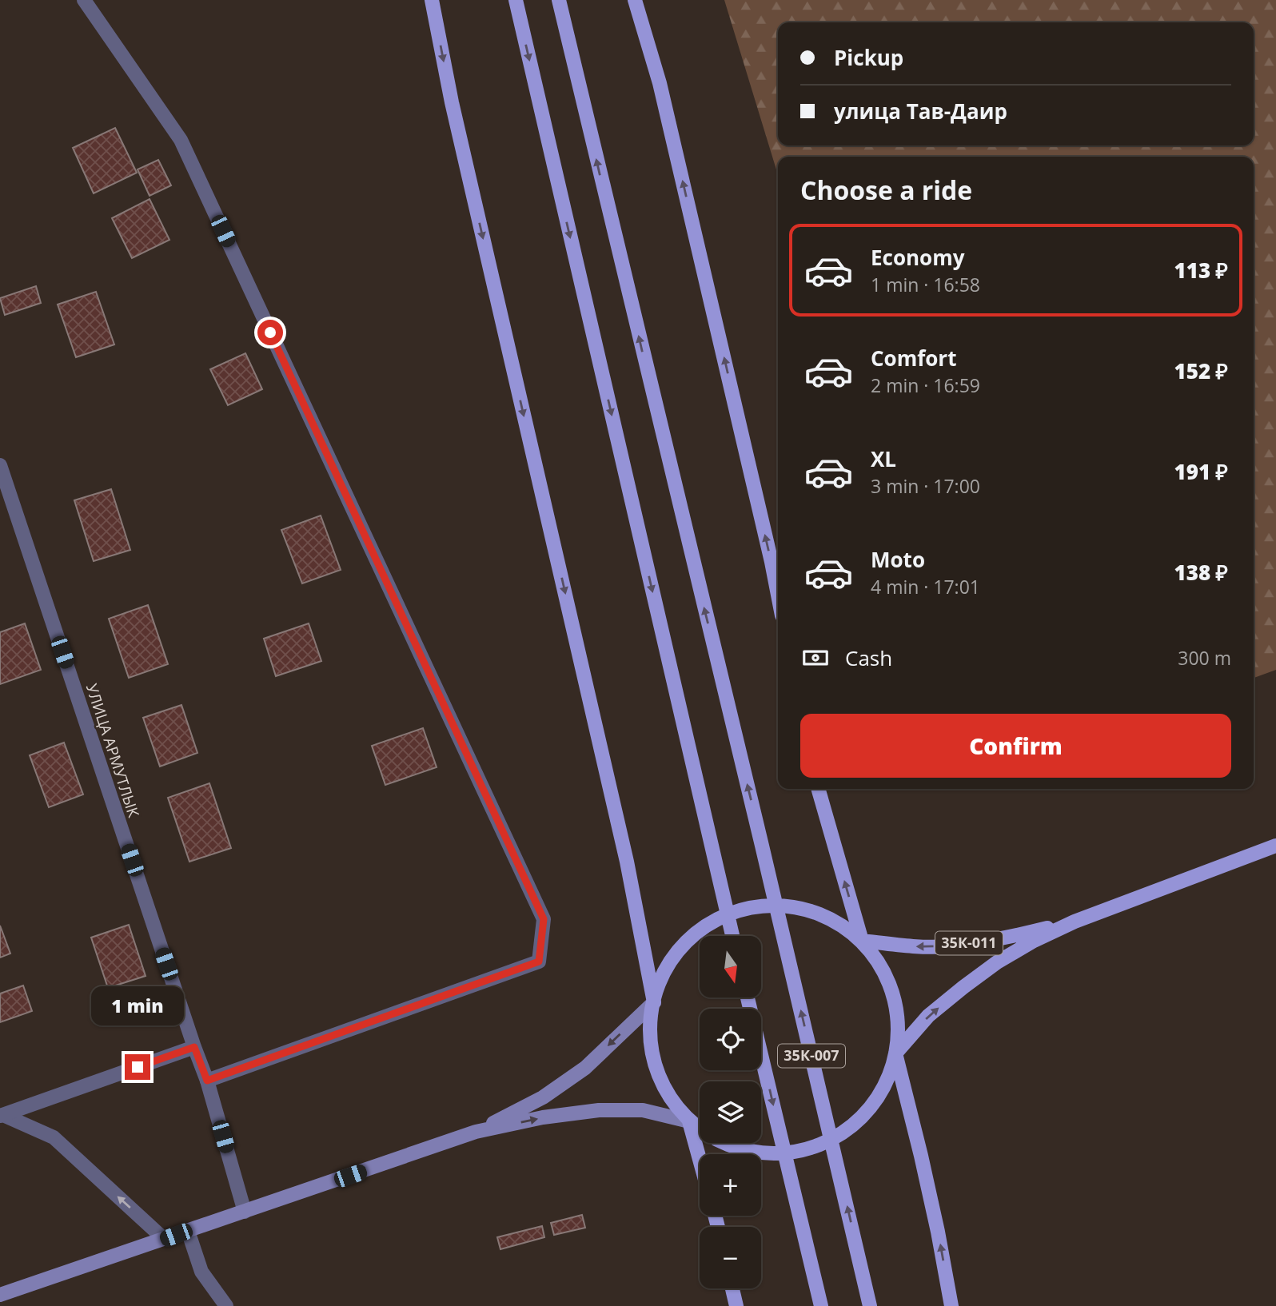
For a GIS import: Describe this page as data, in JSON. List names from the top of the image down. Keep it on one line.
{"streets":{"main road":["35К-011","35К-007"],"street":["УЛИЦА АРМУТЛЫК"]},"north":"bottom","page":{"banner":["Pickup","улица Тав-Даир"],"heading":"Choose a ride","list":[{"name":"Economy","note":"1 min · 16:58","value":"113 ₽"},{"name":"Comfort","note":"2 min · 16:59","value":"152 ₽"},{"name":"XL","note":"3 min · 17:00","value":"191 ₽"},{"name":"Moto","note":"4 min · 17:01","value":"138 ₽"}],"pay":["Cash","300 m"],"buttons":"Confirm","map_buttons":["+","−"],"bubble":"1 min"}}
